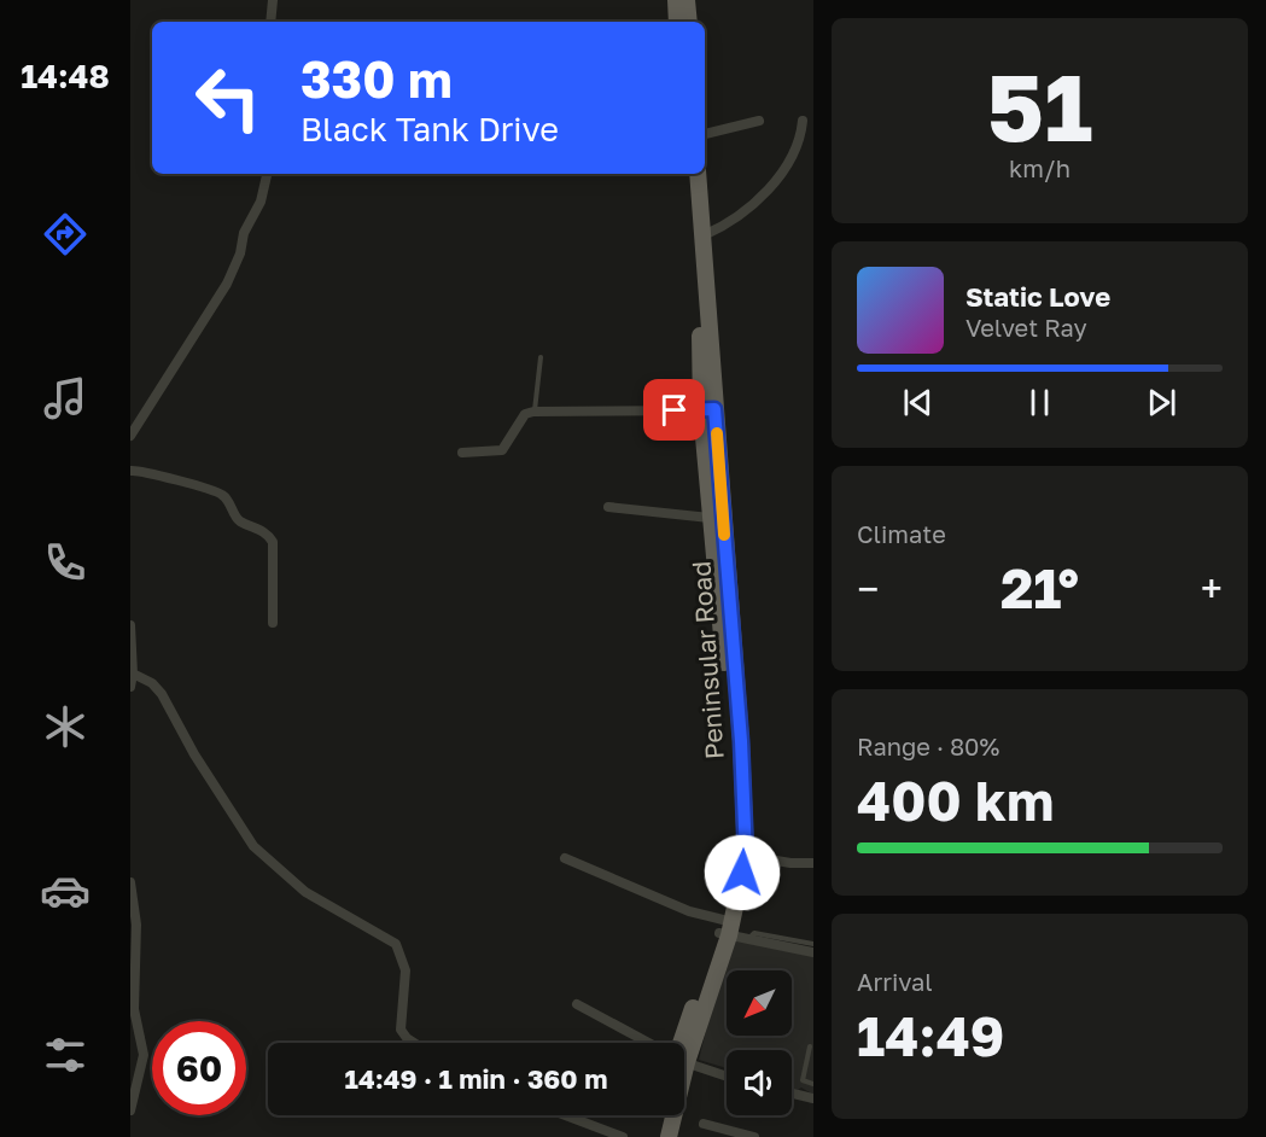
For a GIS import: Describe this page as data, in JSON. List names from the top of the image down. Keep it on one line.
{"streets":{"main road":["Peninsular Road"]},"north":"bottom left","page":{"tabs":"14:48","tile":[["51","km/h"],"Climate",["Range · 80%","400 km"],["Arrival","14:49"]],"turn":["330 m","Black Tank Drive"],"song":["Static Love","Velvet Ray"],"heat":["−","21°","+"],"limit":"60","trip":"14:49 · 1 min · 360 m"}}
